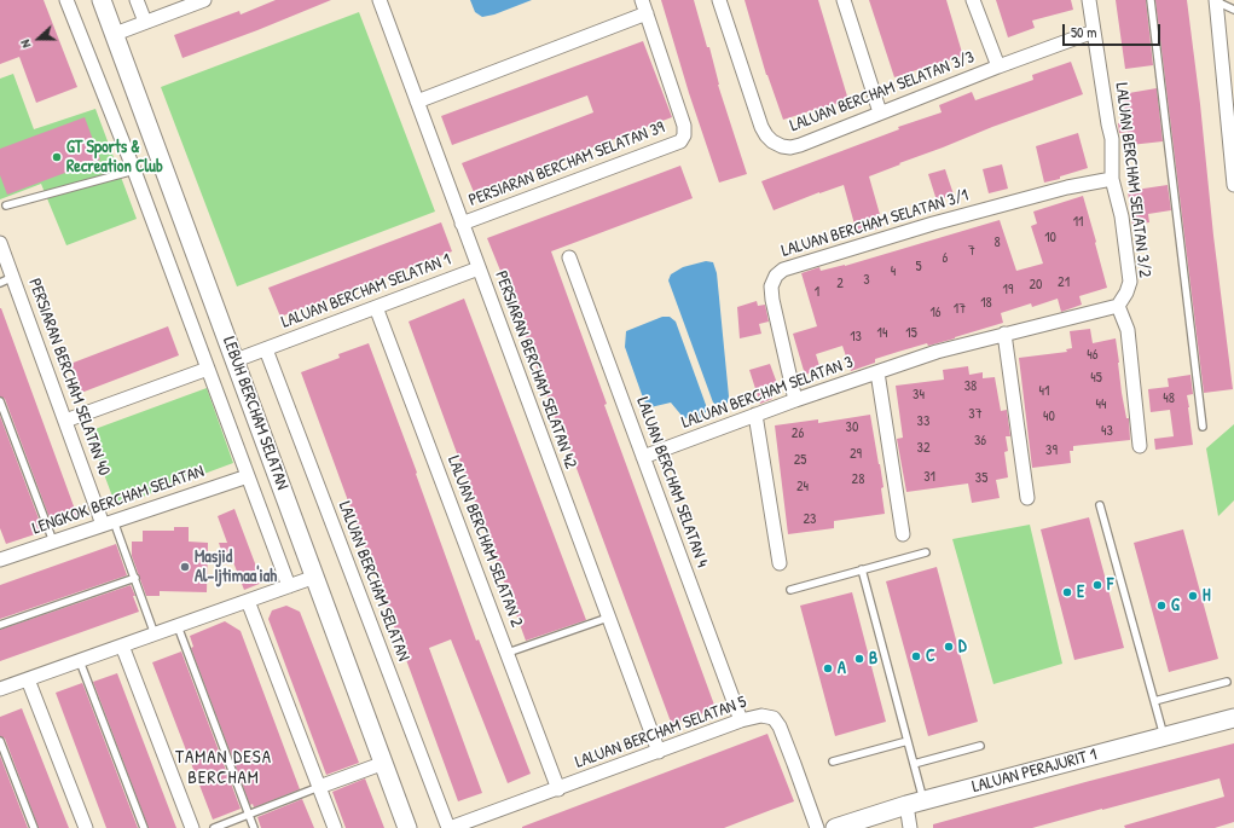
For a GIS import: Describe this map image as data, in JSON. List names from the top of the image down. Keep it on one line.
{"streets":{"street":["LALUAN BERCHAM SELATAN 3/3","PERSIARAN BERCHAM SELATAN 39","LALUAN BERCHAM SELATAN 3/2","LALUAN BERCHAM SELATAN 3/1","LALUAN BERCHAM SELATAN 1","PERSIARAN BERCHAM SELATAN 42","PERSIARAN BERCHAM SELATAN 40","LALUAN BERCHAM SELATAN 3","LEBUH BERCHAM SELATAN","LALUAN BERCHAM SELATAN 4","LENGKOK BERCHAM SELATAN","LALUAN BERCHAM SELATAN 2","LALUAN BERCHAM SELATAN","LALUAN BERCHAM SELATAN 5","LALUAN PERAJURIT 1"]},"crossings":[["LALUAN BERCHAM SELATAN 3/3","LALUAN BERCHAM SELATAN 3/2"],["PERSIARAN BERCHAM SELATAN 39","PERSIARAN BERCHAM SELATAN 42"],["LALUAN BERCHAM SELATAN 3/2","LALUAN BERCHAM SELATAN 3/1"],["LALUAN BERCHAM SELATAN 3/2","LALUAN BERCHAM SELATAN 3"],["LALUAN BERCHAM SELATAN 3/1","LALUAN BERCHAM SELATAN 3"],["LALUAN BERCHAM SELATAN 1","PERSIARAN BERCHAM SELATAN 42"],["LALUAN BERCHAM SELATAN 1","LEBUH BERCHAM SELATAN"],["LALUAN BERCHAM SELATAN 1","LALUAN BERCHAM SELATAN 2"],["LALUAN BERCHAM SELATAN 1","LALUAN BERCHAM SELATAN"],["PERSIARAN BERCHAM SELATAN 42","LALUAN BERCHAM SELATAN 5"],["PERSIARAN BERCHAM SELATAN 40","LENGKOK BERCHAM SELATAN"],["LALUAN BERCHAM SELATAN 3","LALUAN BERCHAM SELATAN 4"],["LALUAN BERCHAM SELATAN 4","LALUAN BERCHAM SELATAN 5"],["LALUAN BERCHAM SELATAN 2","LALUAN BERCHAM SELATAN 5"],["LALUAN BERCHAM SELATAN","LALUAN BERCHAM SELATAN 5"]],"districts":["TAMAN DESA BERCHAM"],"places":["GT Sports & Recreation Club","Masjid Al-Ijtimaa'iah","F","E","H","G","D","C","B","A"],"house_numbers":["11","10","8","7","6","5","4","3","21","2","20","19","1","18","17","16","14","15","13","46","45","38","41","34","48","44","37","40","33","30","43","26","36","32","39","29","25","31","35","28","24","23"],"scale_bar":"50 m","north":"left"}
